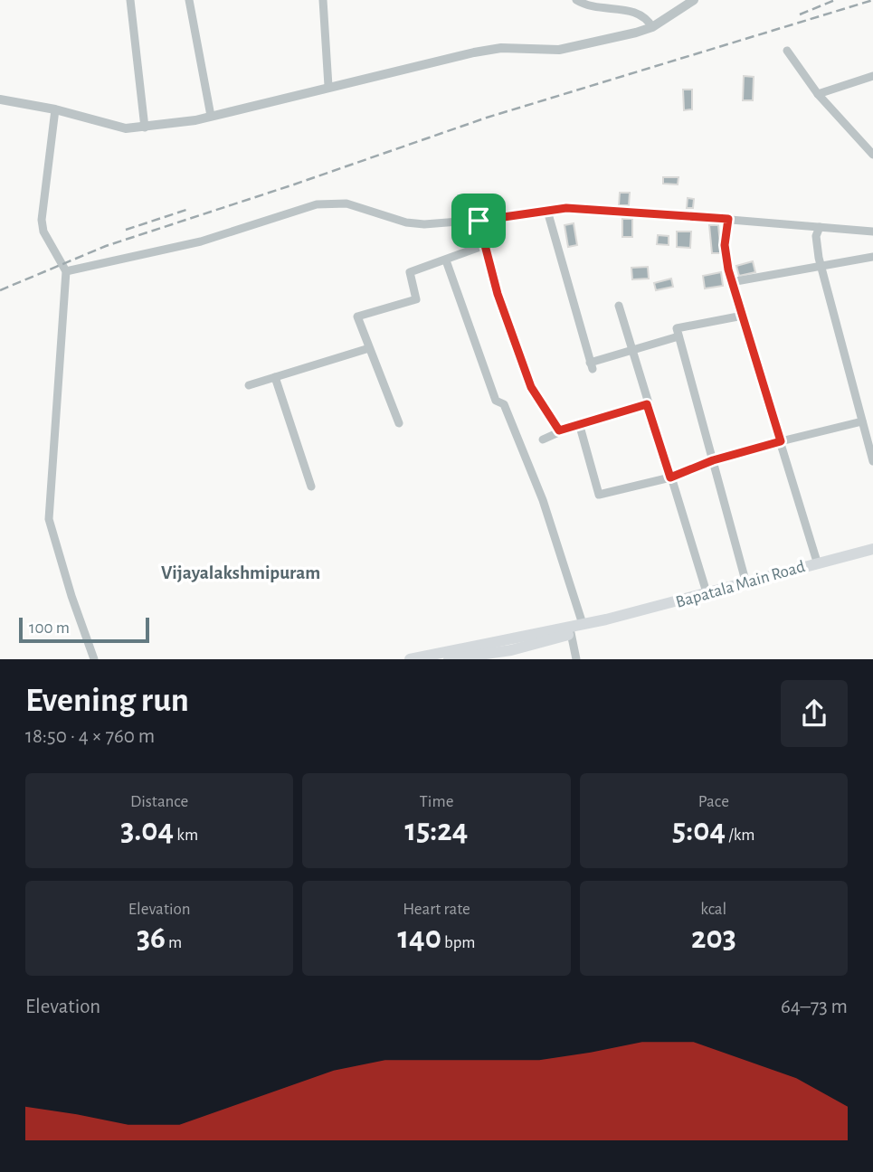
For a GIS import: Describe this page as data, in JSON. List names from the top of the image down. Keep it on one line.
{"streets":{"main road":["Bapatala Main Road"]},"districts":["Vijayalakshmipuram"],"scale_bar":"100 m","page":{"scale":"100 m","heading":["Evening run","18:50 · 4 × 760 m"],"stats":[["Distance","3.04 km"],["Time","15:24"],["Pace","5:04 /km"],["Elevation","36 m"],["Heart rate","140 bpm"],["kcal","203"]],"chart":["Elevation","64–73 m"]}}
